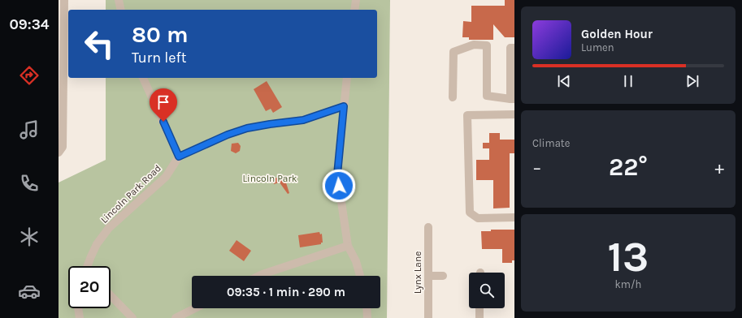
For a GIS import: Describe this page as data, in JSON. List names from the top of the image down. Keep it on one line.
{"streets":{"street":["Lincoln Park Road","Lynx Lane"]},"parks":["Lincoln Park"],"page":{"tabs":"09:34","turn":["80 m","Turn left"],"song":["Golden Hour","Lumen"],"tile":["Climate",["13","km/h"]],"heat":["−","22°","+"],"limit":"20","trip":"09:35 · 1 min · 290 m"}}
